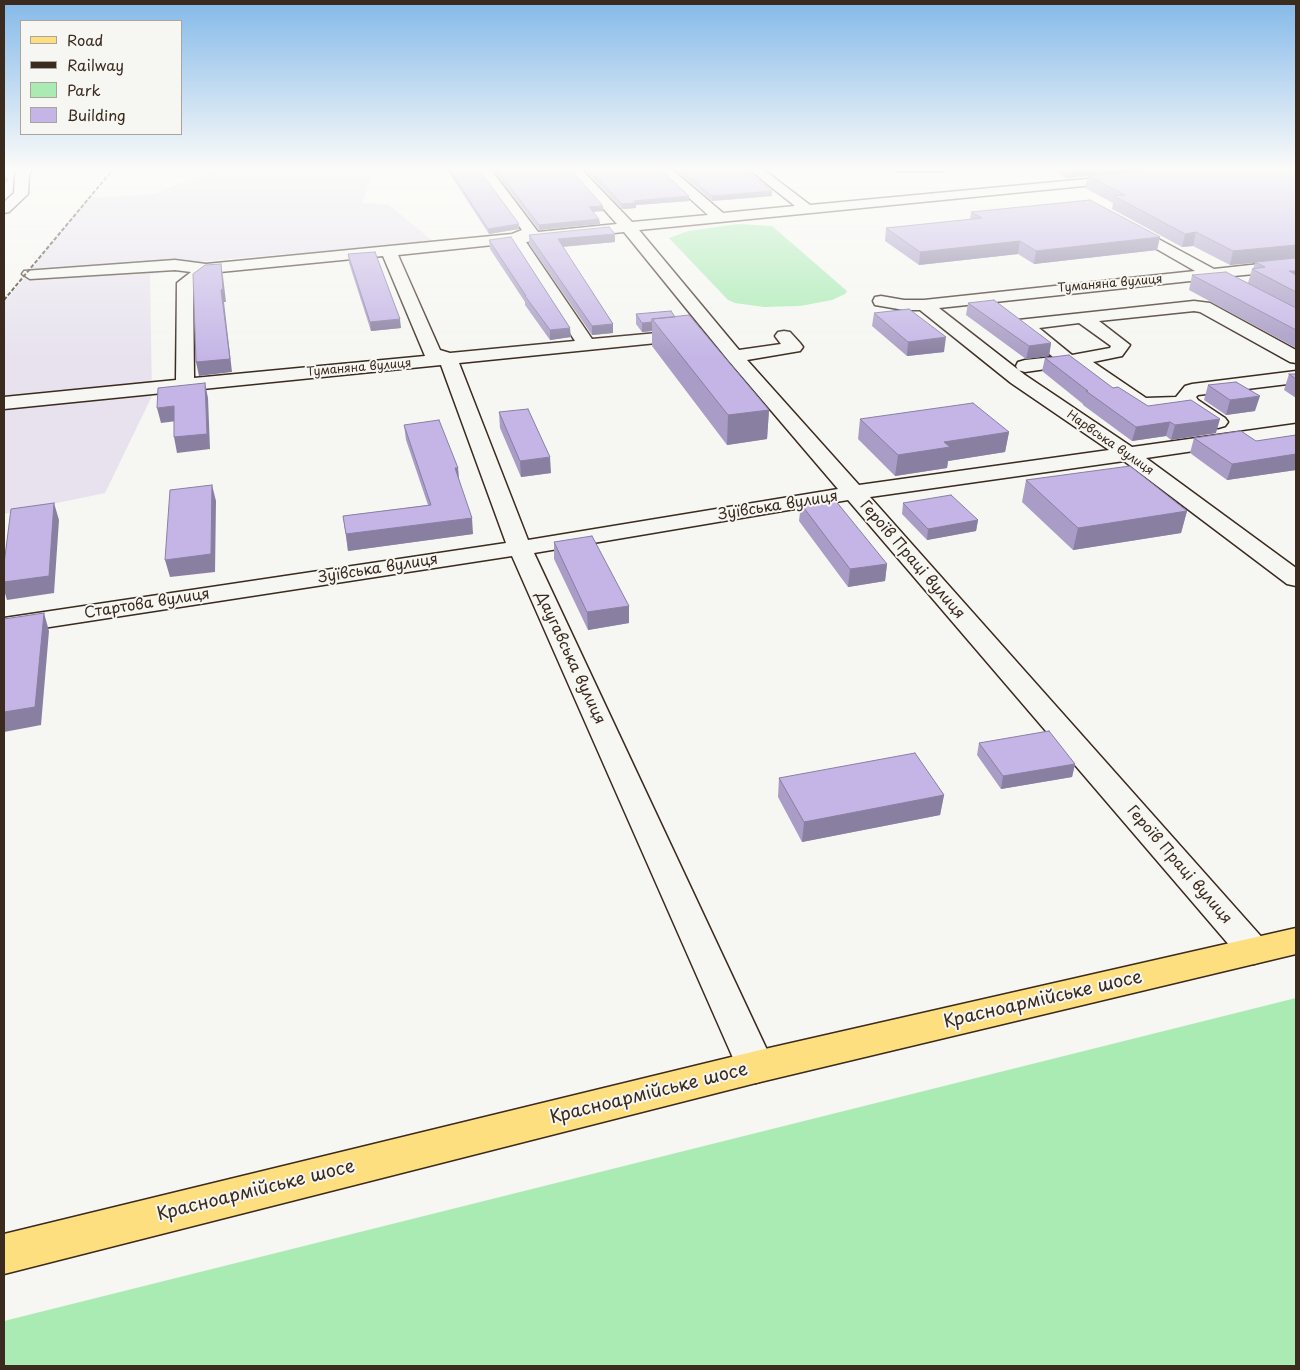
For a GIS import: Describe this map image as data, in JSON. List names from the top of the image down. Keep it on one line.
{"streets":{"main road":["Красноармійське шосе"],"street":["Туманяна вулиця","Нарвська вулиця","Зуївська вулиця","Героїв Праці вулиця","Стартова вулиця","Даугавська вулиця"]},"crossings":[["Туманяна вулиця","Нарвська вулиця"],["Туманяна вулиця","Героїв Праці вулиця"],["Туманяна вулиця","Даугавська вулиця"],["Нарвська вулиця","Зуївська вулиця"],["Зуївська вулиця","Героїв Праці вулиця"],["Зуївська вулиця","Стартова вулиця"],["Зуївська вулиця","Даугавська вулиця"],["Героїв Праці вулиця","Красноармійське шосе"],["Даугавська вулиця","Красноармійське шосе"]],"legend":["Road","Railway","Park","Building"]}
